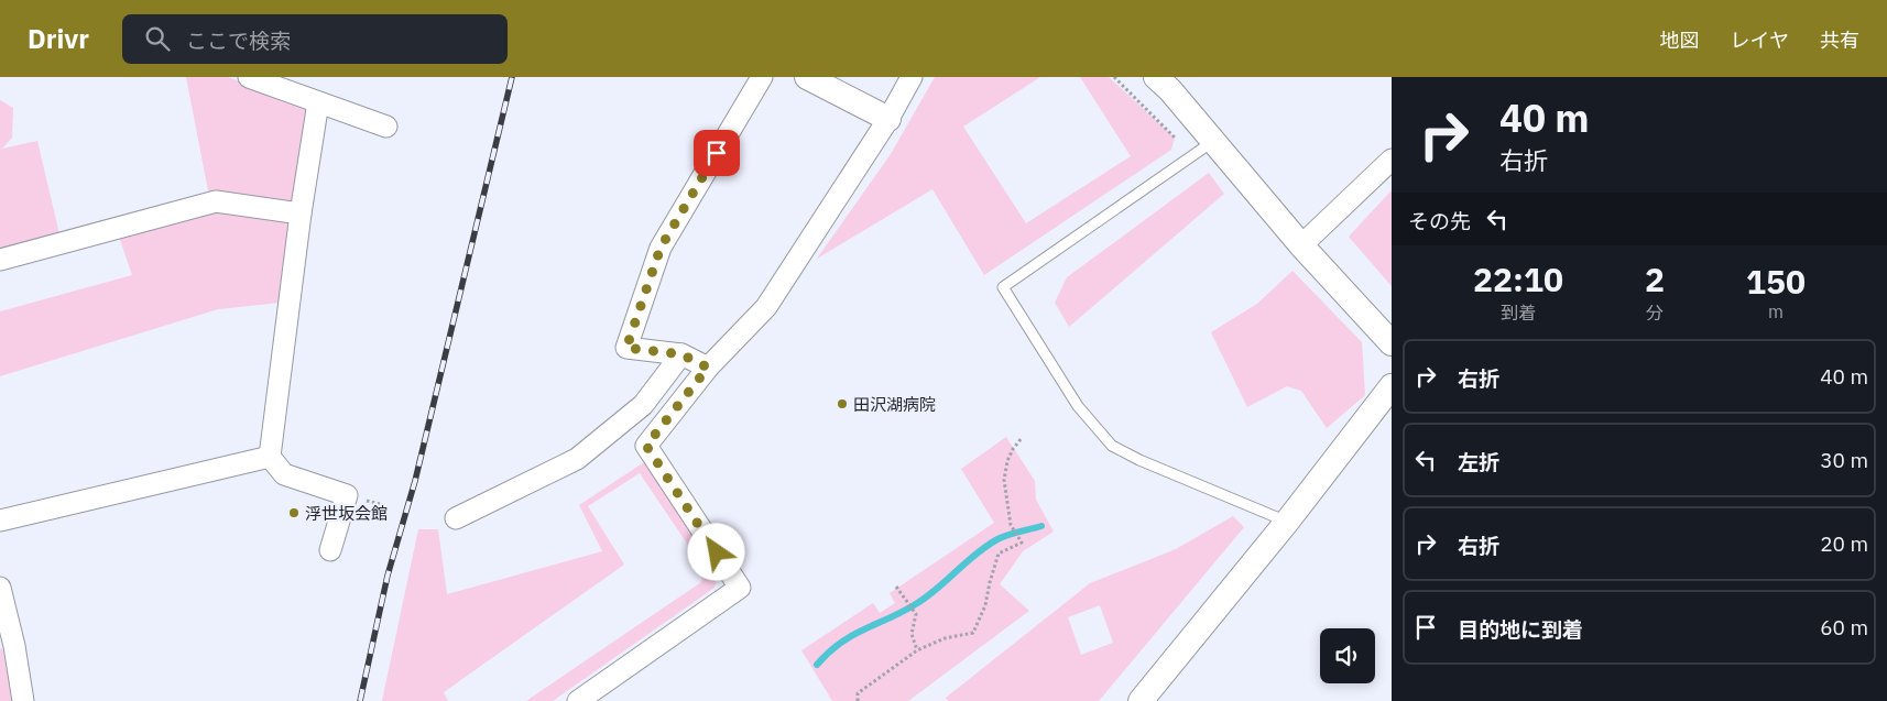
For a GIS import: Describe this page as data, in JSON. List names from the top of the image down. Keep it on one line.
{"places":["田沢湖病院","浮世坂会館"],"page":{"header":"Drivr","search":"ここで検索","nav":["地図","レイヤ","共有"],"turn":["40 m","右折"],"then":"その先","eta":["22:10","到着","2","分","150","m"],"list":[{"name":"右折","value":"40 m"},{"name":"左折","value":"30 m"},{"name":"右折","value":"20 m"},{"name":"目的地に到着","value":"60 m"}]}}
